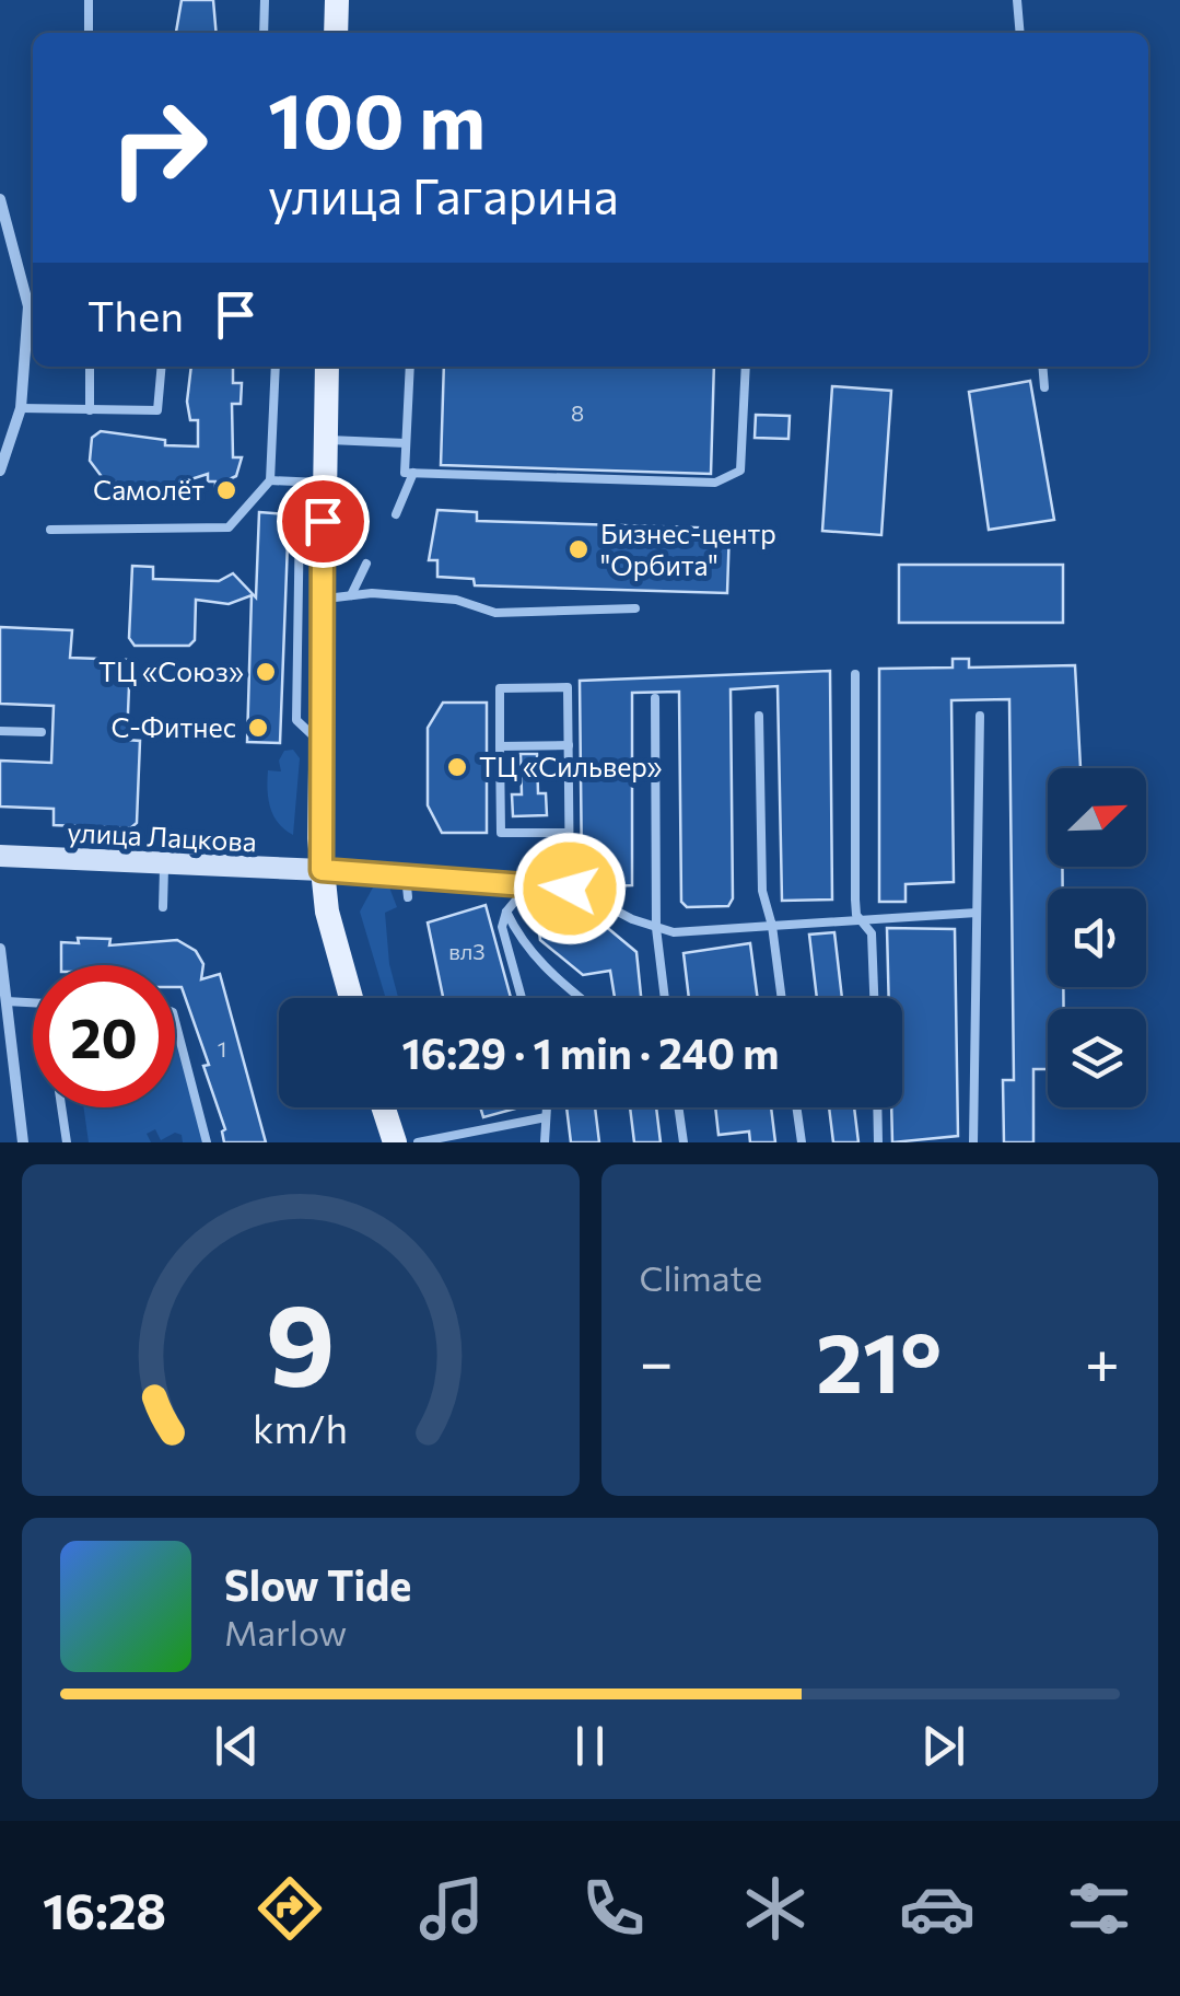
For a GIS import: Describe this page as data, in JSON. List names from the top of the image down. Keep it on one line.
{"streets":{"street":["улица Лацкова"]},"places":["Самолёт","Бизнес-центр \"Орбита\"","ТЦ «Союз»","С-Фитнес","ТЦ «Сильвер»"],"house_numbers":["8","вл3","1"],"north":"top right","page":{"turn":["100 m","улица Гагарина"],"then":"Then","limit":"20","trip":"16:29 · 1 min · 240 m","tile":"Climate","heat":["−","21°","+"],"song":["Slow Tide","Marlow"],"tabs":"16:28","gauge":["9","km/h"]}}
